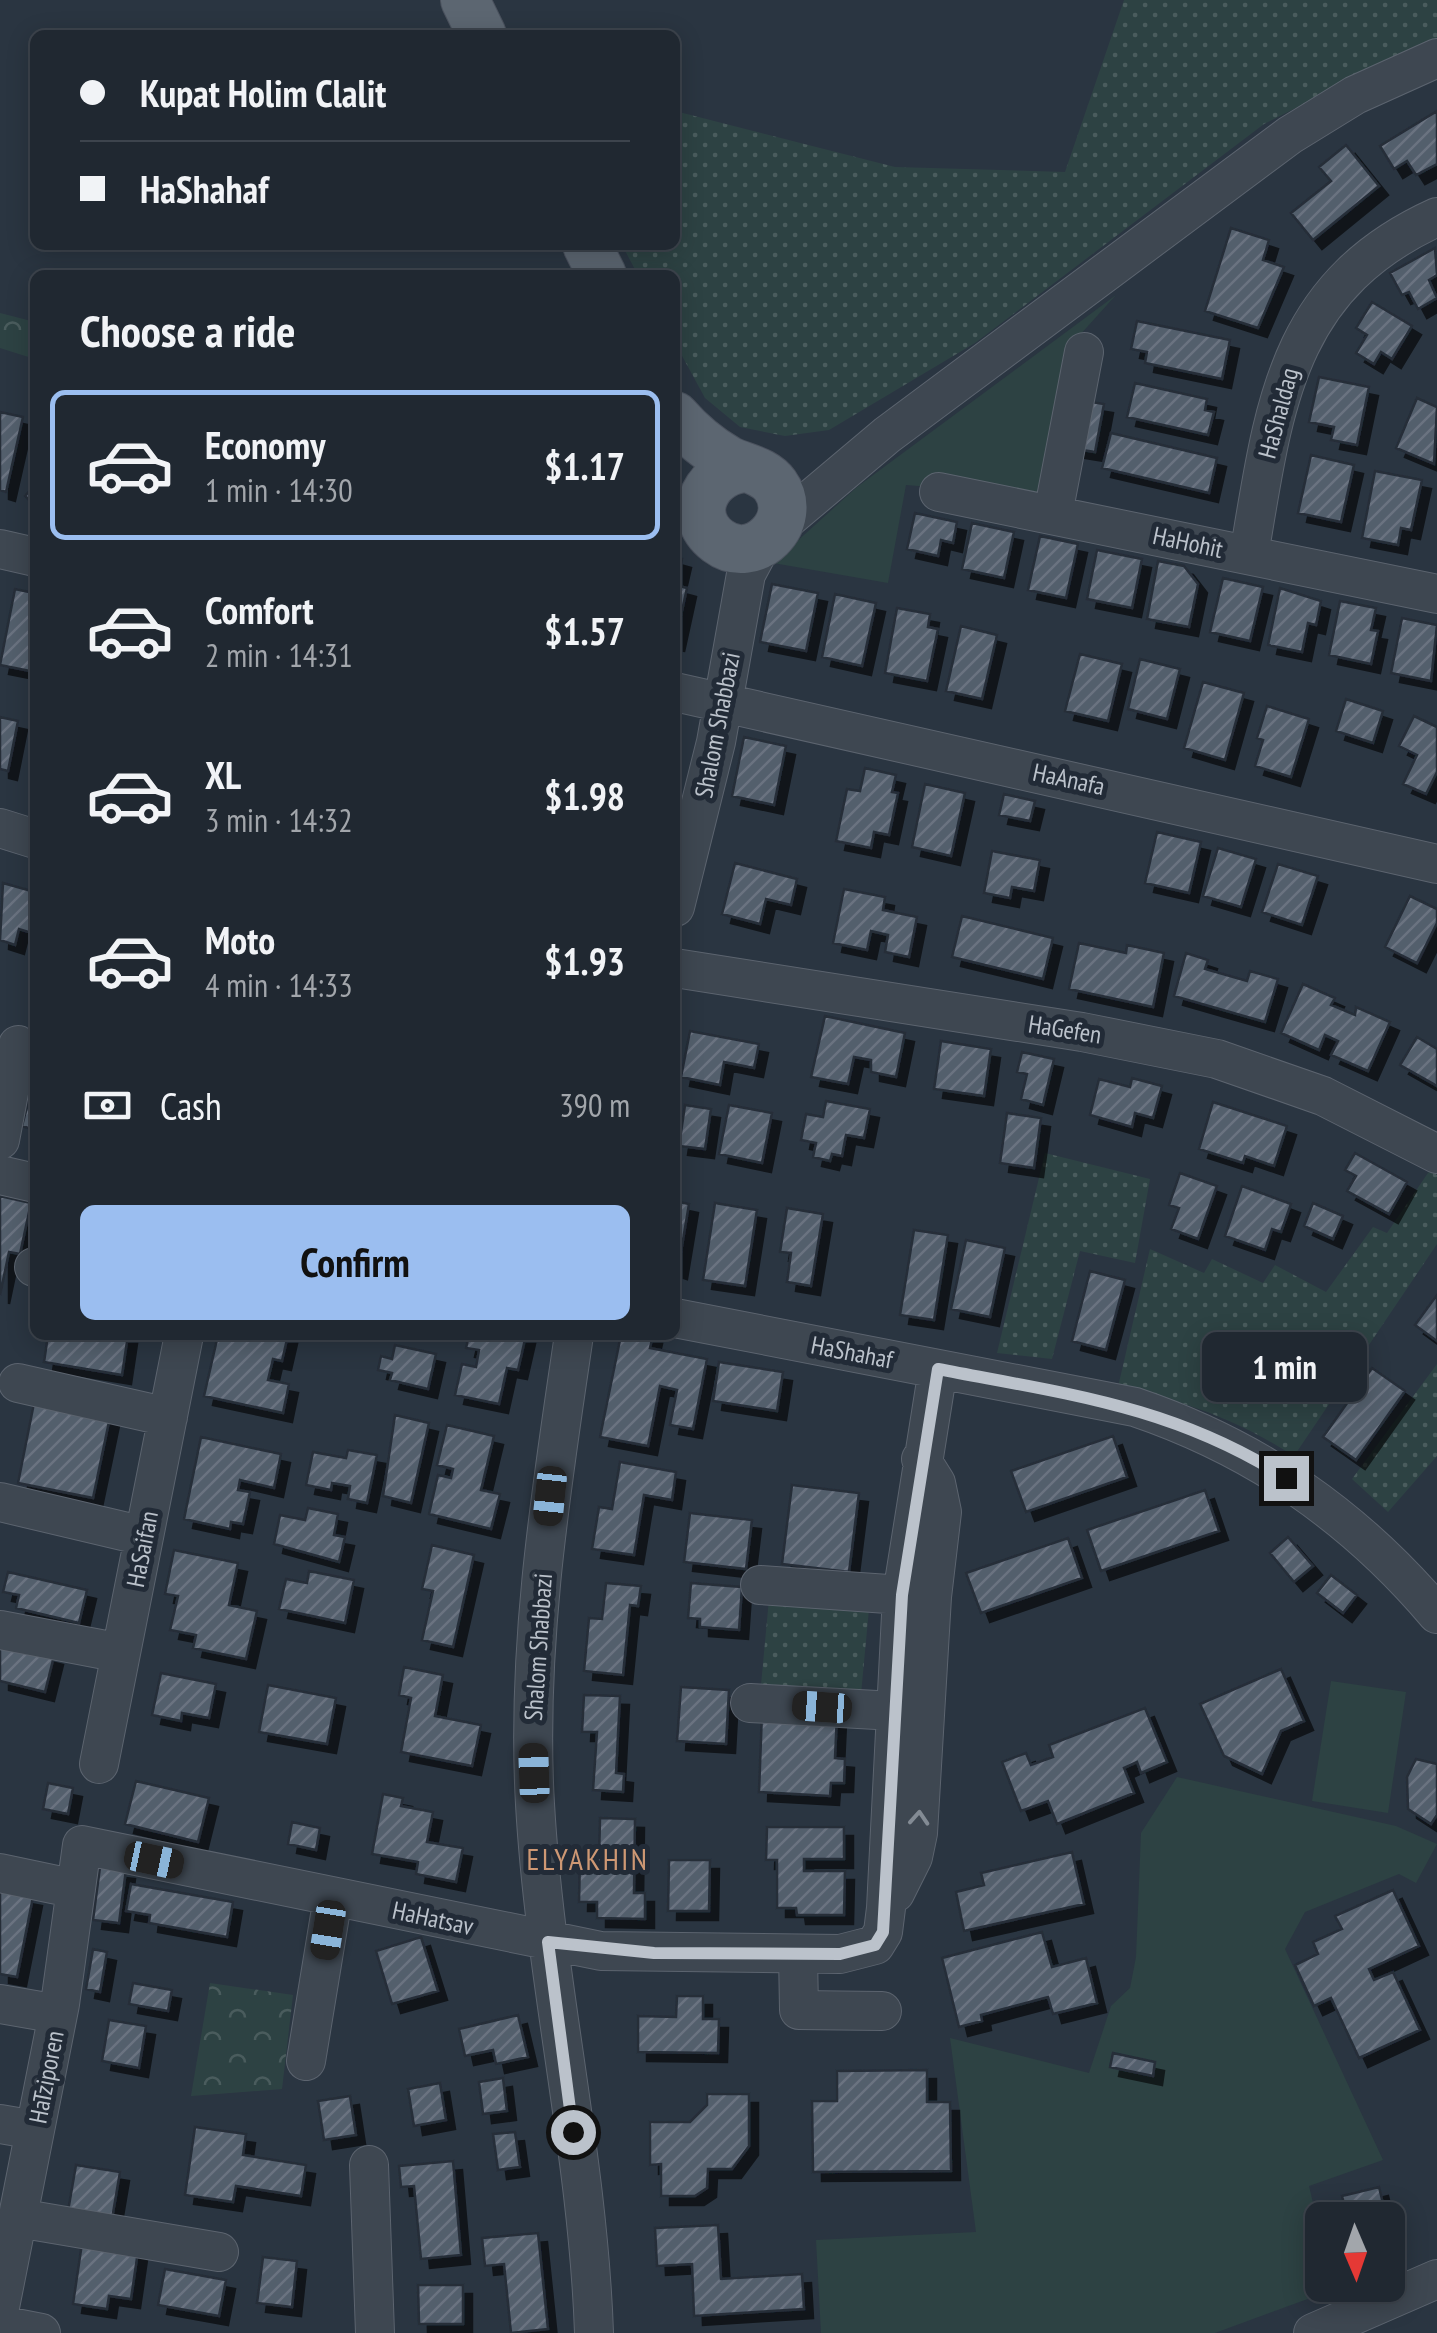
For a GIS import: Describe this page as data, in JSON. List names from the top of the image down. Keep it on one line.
{"streets":{"street":["HaShaldag","HaHohit","Shalom Shabbazi","HaAnafa","HaGefen","HaShahaf","HaSaifan","HaHatsav","HaTziporen"]},"crossings":[["HaShaldag","HaHohit"],["Shalom Shabbazi","HaAnafa"],["Shalom Shabbazi","HaHatsav"],["HaHatsav","HaTziporen"]],"districts":["ELYAKHIN"],"north":"bottom","page":{"banner":["Kupat Holim Clalit","HaShahaf"],"heading":"Choose a ride","list":[{"name":"Economy","note":"1 min · 14:30","value":"$1.17"},{"name":"Comfort","note":"2 min · 14:31","value":"$1.57"},{"name":"XL","note":"3 min · 14:32","value":"$1.98"},{"name":"Moto","note":"4 min · 14:33","value":"$1.93"}],"pay":["Cash","390 m"],"buttons":"Confirm","bubble":"1 min"}}
